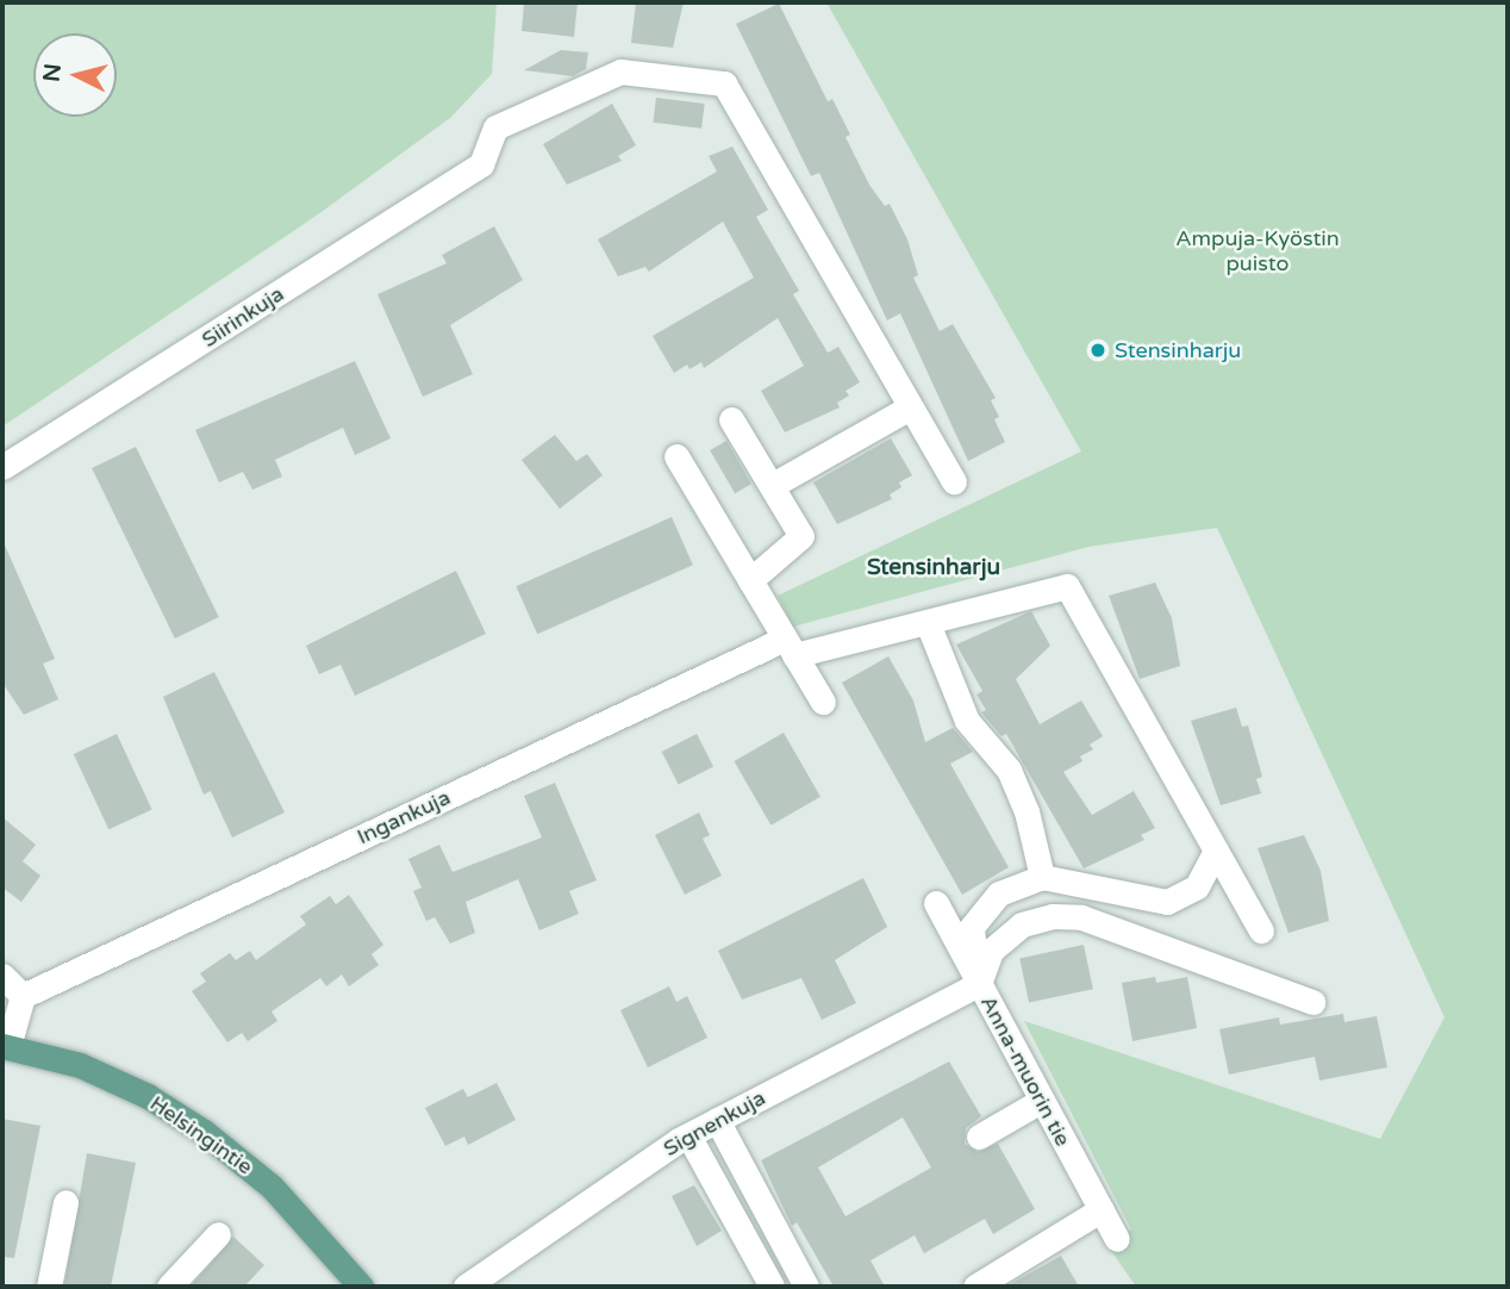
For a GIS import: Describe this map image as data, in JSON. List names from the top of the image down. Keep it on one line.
{"streets":{"main road":["Helsingintie"],"street":["Siirinkuja","Ingankuja","Anna-muorin tie","Signenkuja"]},"crossings":[["Anna-muorin tie","Signenkuja"]],"districts":["Stensinharju"],"parks":["Ampuja-Kyöstin puisto"],"places":["Stensinharju"],"north":"left"}
